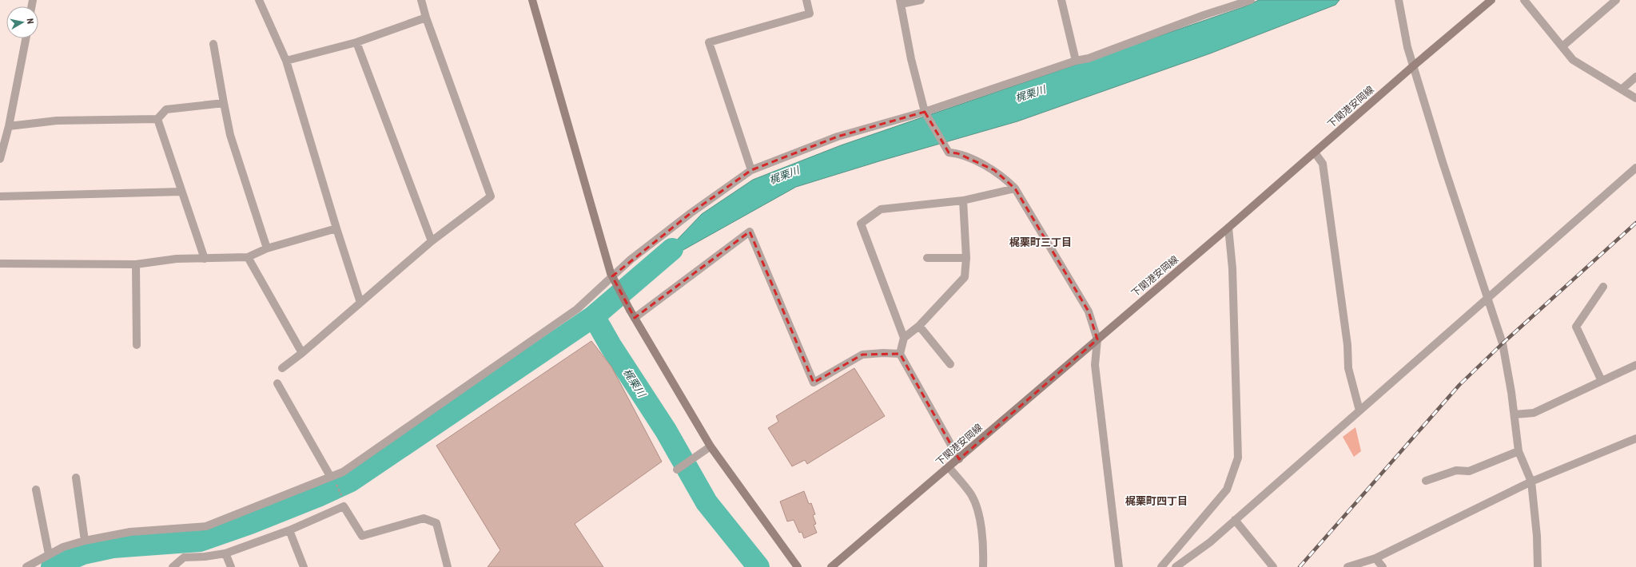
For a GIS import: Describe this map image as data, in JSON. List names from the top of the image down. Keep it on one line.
{"streets":{"main road":["下関港安岡線"]},"districts":["梶栗町三丁目","梶栗町四丁目"],"water":["梶栗川"],"north":"right"}
